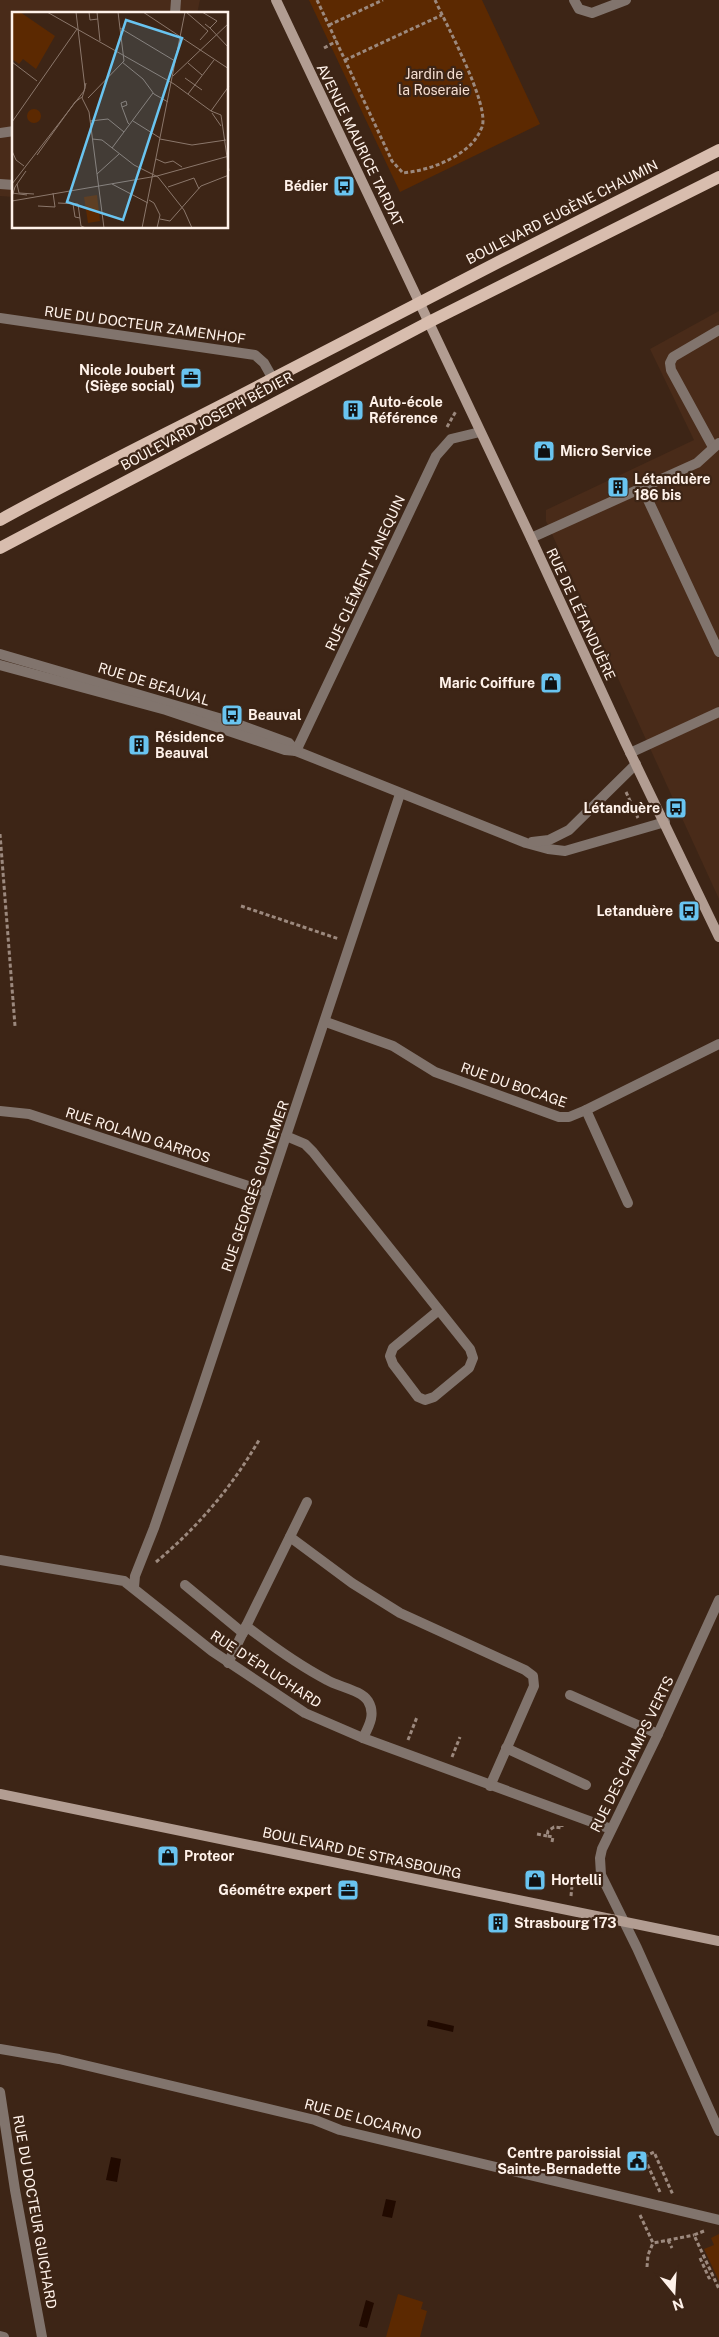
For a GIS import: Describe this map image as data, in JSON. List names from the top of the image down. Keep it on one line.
{"streets":{"main road":["BOULEVARD EUGÈNE CHAUMIN","BOULEVARD JOSEPH BÉDIER"],"street":["AVENUE MAURICE TARDAT","RUE DU DOCTEUR ZAMENHOF","RUE CLÉMENT JANEQUIN","RUE DE LÉTANDUÈRE","RUE DE BEAUVAL","RUE DU BOCAGE","RUE ROLAND GARROS","RUE GEORGES GUYNEMER","RUE D'ÉPLUCHARD","RUE DES CHAMPS VERTS","BOULEVARD DE STRASBOURG","RUE DE LOCARNO","RUE DU DOCTEUR GUICHARD"]},"crossings":[["AVENUE MAURICE TARDAT","BOULEVARD EUGÈNE CHAUMIN"],["AVENUE MAURICE TARDAT","BOULEVARD JOSEPH BÉDIER"],["AVENUE MAURICE TARDAT","RUE DE LÉTANDUÈRE"],["BOULEVARD EUGÈNE CHAUMIN","BOULEVARD JOSEPH BÉDIER"],["BOULEVARD EUGÈNE CHAUMIN","RUE DE LÉTANDUÈRE"],["RUE DU DOCTEUR ZAMENHOF","BOULEVARD JOSEPH BÉDIER"],["BOULEVARD JOSEPH BÉDIER","RUE DE LÉTANDUÈRE"],["RUE CLÉMENT JANEQUIN","RUE DE LÉTANDUÈRE"],["RUE CLÉMENT JANEQUIN","RUE DE BEAUVAL"],["RUE DE LÉTANDUÈRE","RUE DE BEAUVAL"],["RUE DE BEAUVAL","RUE GEORGES GUYNEMER"],["RUE DU BOCAGE","RUE GEORGES GUYNEMER"],["RUE ROLAND GARROS","RUE GEORGES GUYNEMER"],["RUE GEORGES GUYNEMER","RUE D'ÉPLUCHARD"],["RUE D'ÉPLUCHARD","RUE DES CHAMPS VERTS"],["RUE DES CHAMPS VERTS","BOULEVARD DE STRASBOURG"]],"parks":["Jardin de la Roseraie"],"places":{"bus stop":["Bédier","Beauval","Létanduère","Letanduère"],"office":["Nicole Joubert (Siège social)","Géométre expert"],"building":["Auto-école Référence","Létanduère 186 bis","Résidence Beauval","Strasbourg 173"],"shop":["Micro Service","Maric Coiffure","Proteor","Hortelli"],"public building":["Centre paroissial Sainte-Bernadette"]},"north":"bottom"}
